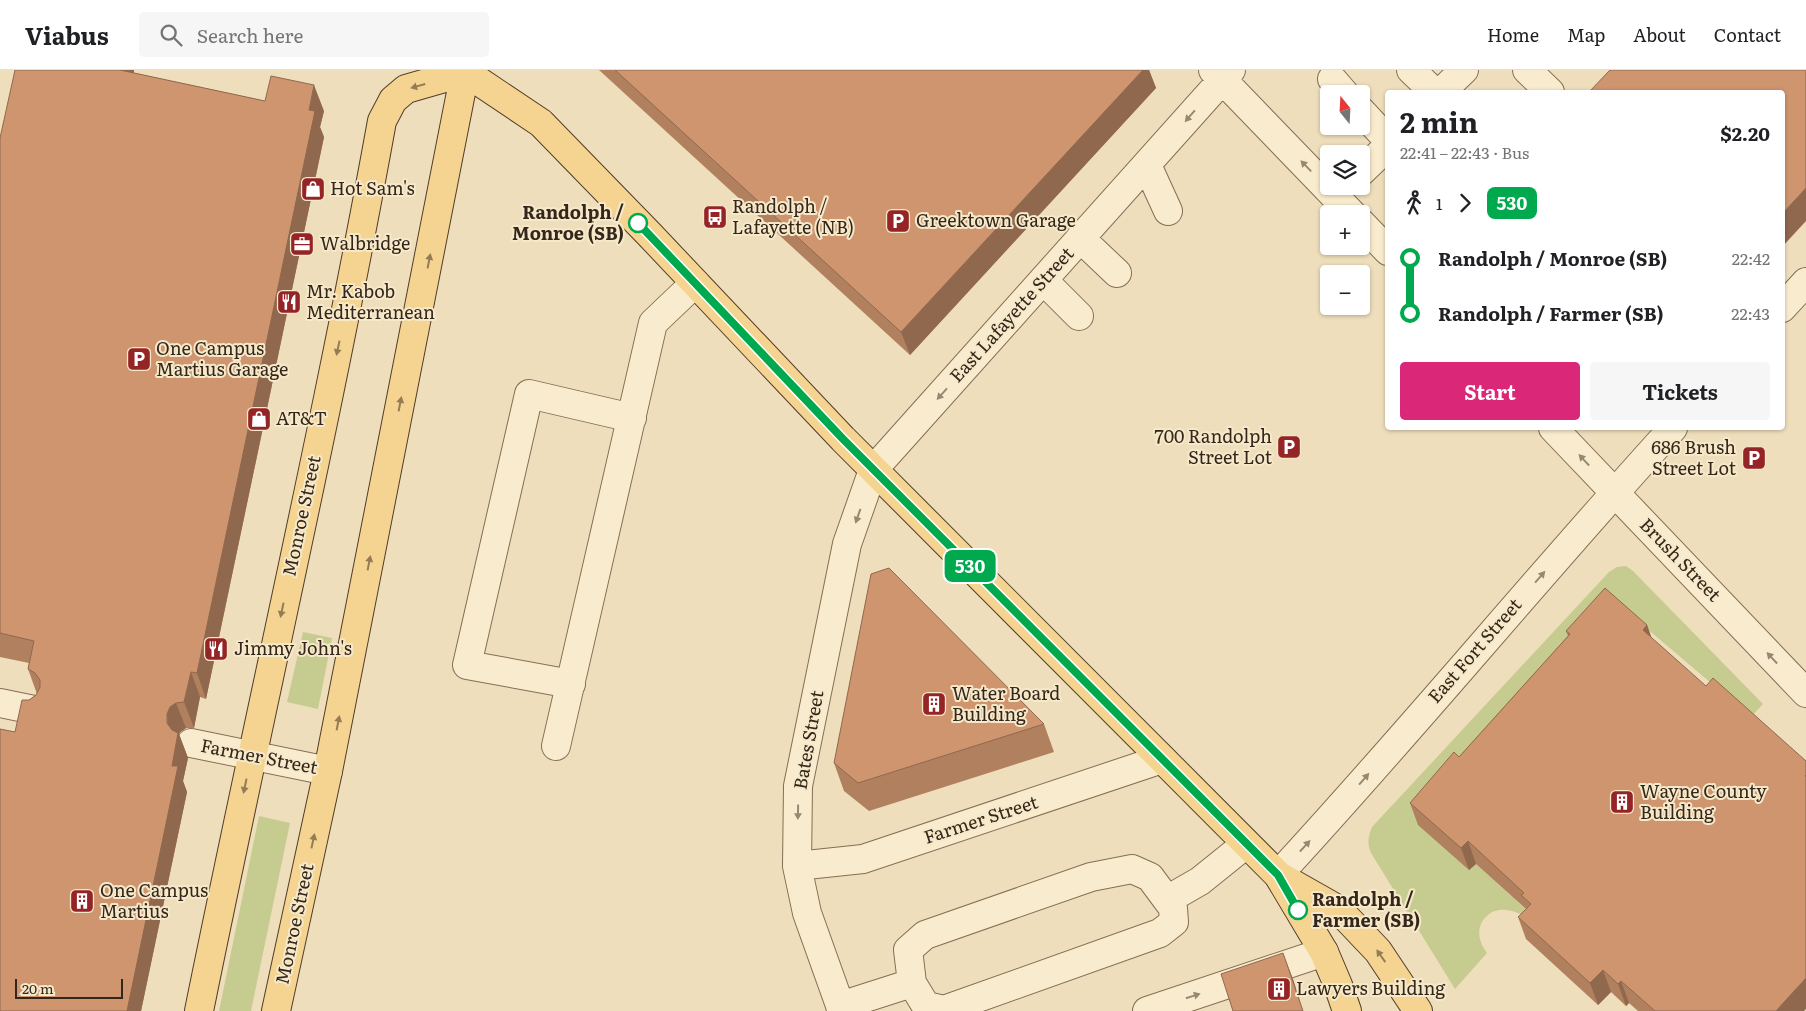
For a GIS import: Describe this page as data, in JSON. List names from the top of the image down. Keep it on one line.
{"streets":{"main road":["Monroe Street"],"street":["East Lafayette Street","Brush Street","East Fort Street","Bates Street","Farmer Street"]},"crossings":[["East Lafayette Street","Bates Street"],["Monroe Street","Farmer Street"],["Brush Street","East Fort Street"],["Bates Street","Farmer Street"]],"one_way":["East Lafayette Street","Brush Street","East Fort Street"],"places":{"shop":["Hot Sam's","AT&T"],"bus stop":["Randolph / Lafayette (NB)"],"parking":["Greektown Garage","One Campus Martius Garage","700 Randolph Street Lot","686 Brush Street Lot"],"other":["Randolph / Monroe (SB)","Randolph / Farmer (SB)"],"office":["Walbridge"],"restaurant":["Mr. Kabob Mediterranean","Jimmy John's"],"building":["Water Board Building","Wayne County Building","One Campus Martius","Lawyers Building"]},"lines":["bus line 530"],"scale_bar":"20 m","north":"top","page":{"header":"Viabus","search":"Search here","nav":["Home","Map","About","Contact"],"on_map":"530","map_buttons":["+","−"],"heading":["2 min","22:41 – 22:43 · Bus","$2.20"],"legs":["1","530"],"list":[{"name":"Randolph / Monroe (SB)","value":"22:42"},{"name":"Randolph / Farmer (SB)","value":"22:43"}],"buttons":["Start","Tickets"],"scale":"20 m"}}
